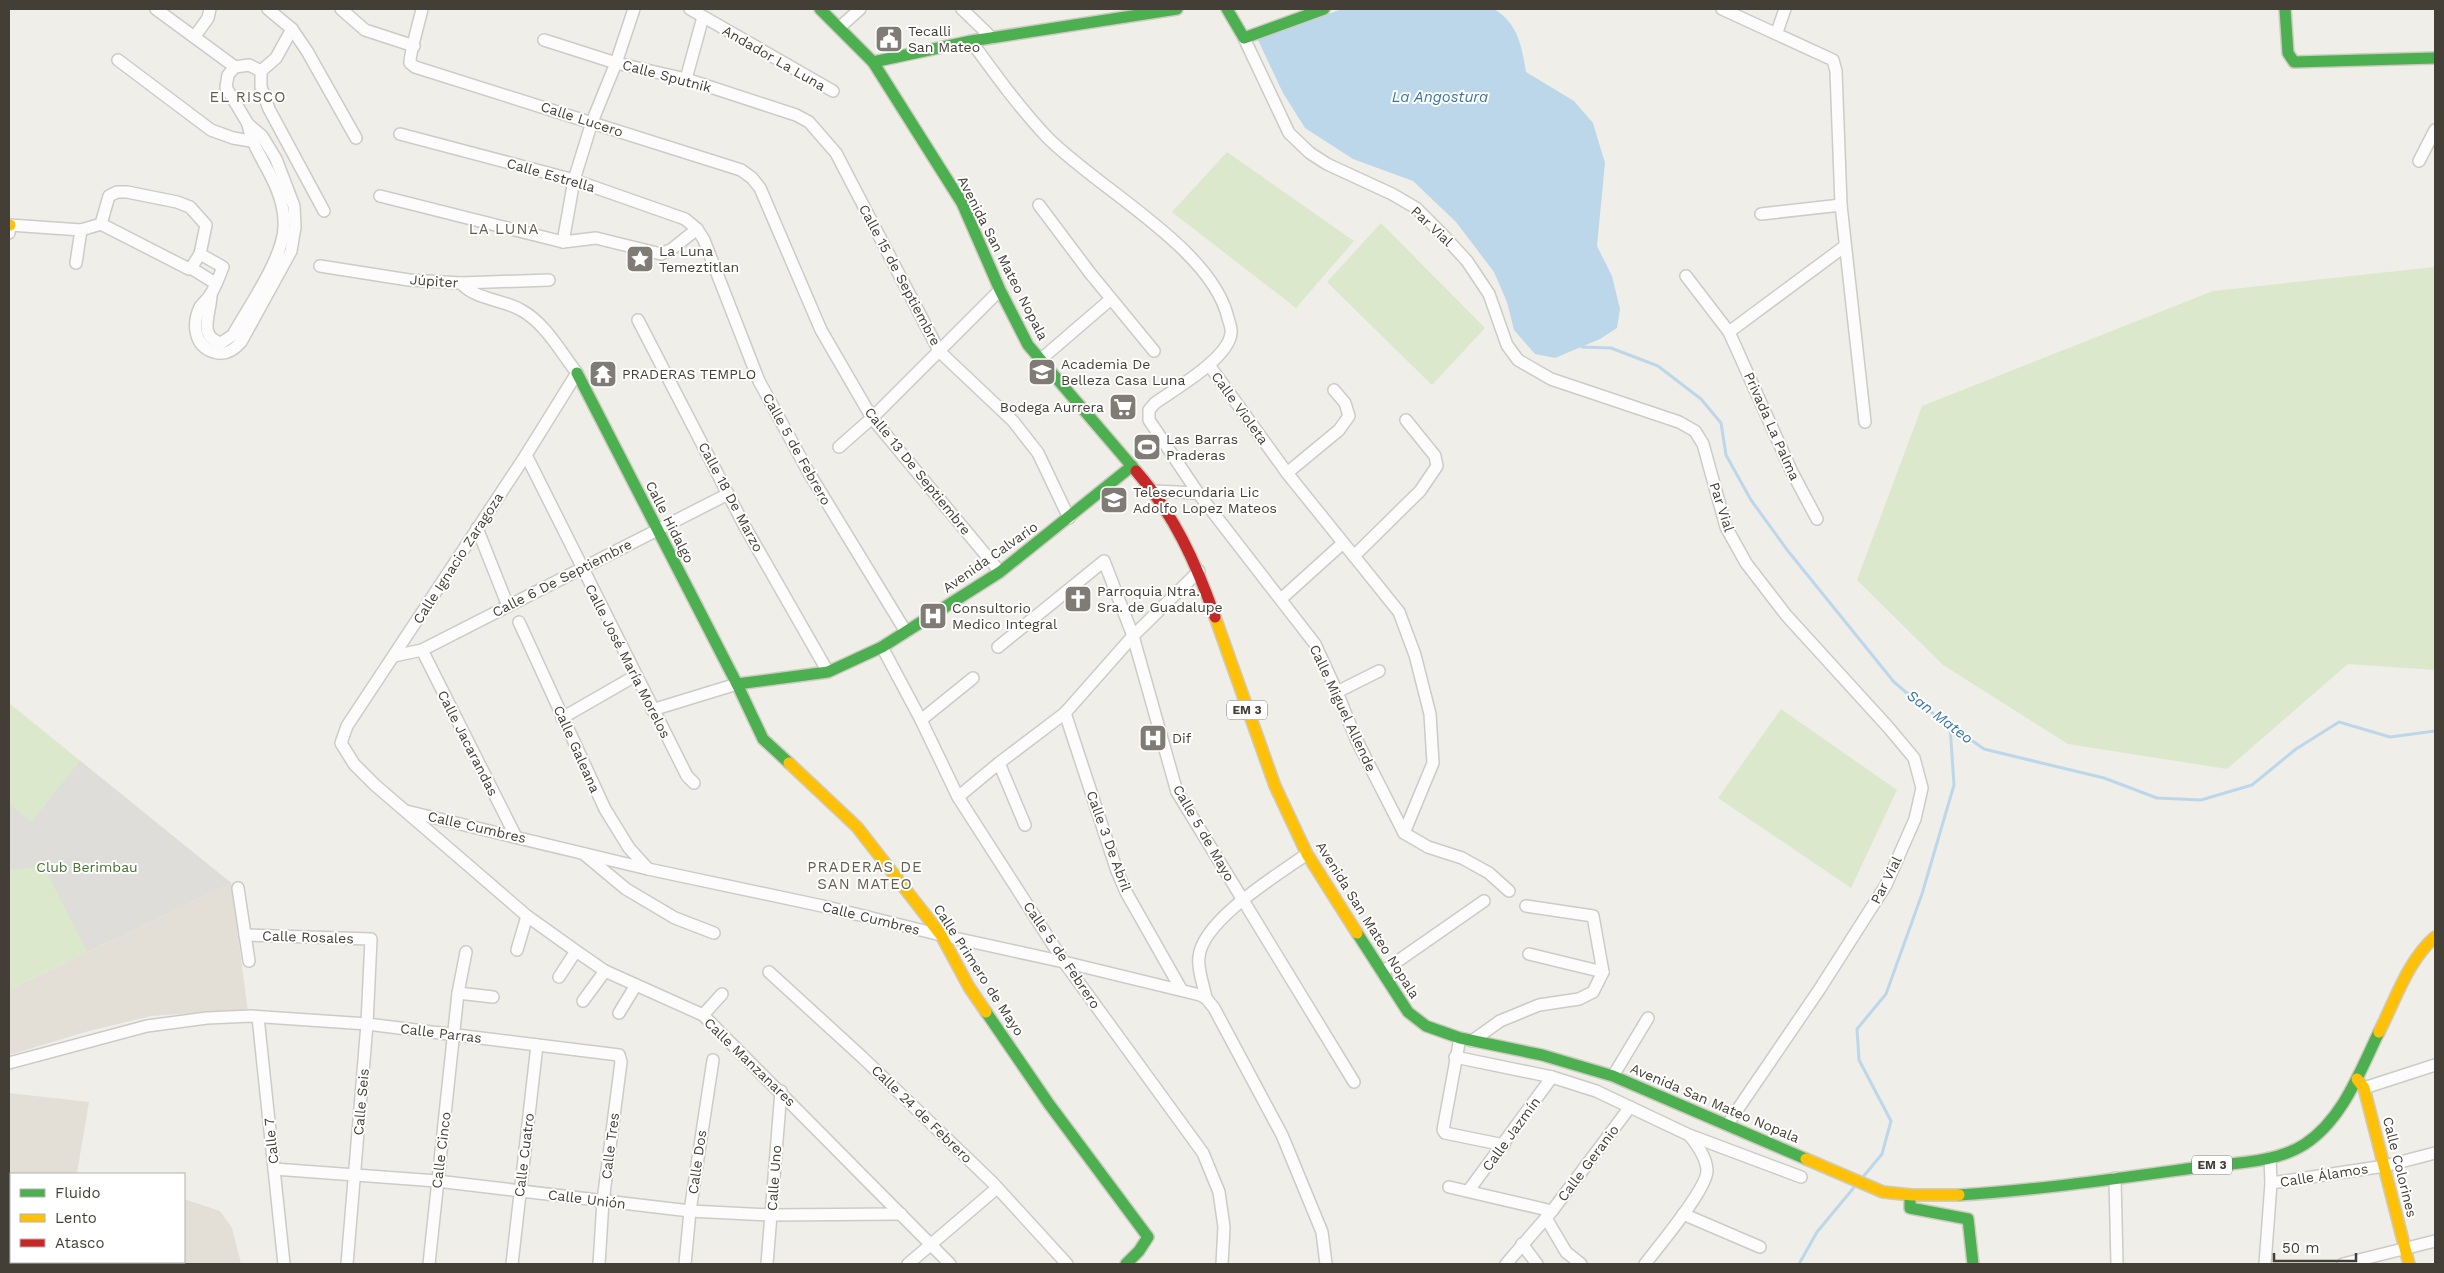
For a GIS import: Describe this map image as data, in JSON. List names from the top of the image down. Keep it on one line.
{"streets":{"main road":["Avenida San Mateo Nopala","Calle Hidalgo","Avenida Calvario","EM 3","Calle Primero de Mayo","Calle Colorines"],"street":["Andador La Luna","Calle Sputnik","Calle Lucero","Calle Estrella","Par Vial","Calle 15 de Septiembre","Júpiter","Calle Violeta","Privada La Palma","Calle 5 de Febrero","Calle 13 De Septiembre","Calle 18 De Marzo","Calle Ignacio Zaragoza","Calle 6 De Septiembre","Calle José María Morelos","Calle Miguel Allende","Calle Jacarandas","Calle Galeana","Calle Cumbres","Calle 5 de Mayo","Calle 3 De Abril","Calle Rosales","Calle Parras","Calle Manzanares","Calle Seis","Calle 24 de Febrero","Calle Jazmín","Calle 7","Calle Tres","Calle Cinco","Calle Cuatro","Calle Dos","Calle Geranio","Calle Álamos","Calle Uno","Calle Unión"]},"crossings":[["Calle Sputnik","Calle Lucero"],["Calle Sputnik","Calle Estrella"],["Calle Sputnik","Calle 15 de Septiembre"],["Calle Lucero","Calle 13 De Septiembre"],["Calle Estrella","Calle 5 de Febrero"],["Par Vial","Avenida San Mateo Nopala"],["Avenida San Mateo Nopala","Avenida Calvario"],["Avenida San Mateo Nopala","Calle Colorines"],["Calle 15 de Septiembre","Avenida Calvario"],["Calle Violeta","Calle Miguel Allende"],["Calle 5 de Febrero","Avenida Calvario"],["Calle 5 de Febrero","Calle Cumbres"],["Calle 13 De Septiembre","Avenida Calvario"],["Calle 18 De Marzo","Avenida Calvario"],["Calle 18 De Marzo","Calle 6 De Septiembre"],["Calle Hidalgo","Avenida Calvario"],["Calle Hidalgo","Calle Ignacio Zaragoza"],["Calle Hidalgo","Calle 6 De Septiembre"],["Calle Hidalgo","Calle Primero de Mayo"],["Avenida Calvario","Calle José María Morelos"],["Avenida Calvario","Calle Primero de Mayo"],["Calle Ignacio Zaragoza","Calle 6 De Septiembre"],["Calle Ignacio Zaragoza","Calle José María Morelos"],["Calle Ignacio Zaragoza","Calle Manzanares"],["Calle 6 De Septiembre","Calle José María Morelos"],["Calle 6 De Septiembre","Calle Jacarandas"],["Calle Jacarandas","Calle Cumbres"],["Calle Galeana","Calle Cumbres"],["Calle Cumbres","Calle 3 De Abril"],["Calle Cumbres","Calle Primero de Mayo"],["Calle Cumbres","Calle Manzanares"],["Calle Rosales","Calle Seis"],["Calle Parras","Calle Seis"],["Calle Parras","Calle 7"],["Calle Parras","Calle Tres"],["Calle Parras","Calle Cinco"],["Calle Parras","Calle Cuatro"],["Calle Manzanares","Calle Uno"],["Calle Manzanares","Calle Unión"],["Calle Seis","Calle Unión"],["Calle 7","Calle Unión"],["Calle Tres","Calle Unión"],["Calle Cinco","Calle Unión"],["Calle Cuatro","Calle Unión"],["Calle Dos","Calle Unión"],["Calle Colorines","Calle Álamos"],["Calle Uno","Calle Unión"]],"districts":["EL RISCO","LA LUNA","PRADERAS DE SAN MATEO"],"water":["La Angostura","San Mateo"],"parks":["Club Berimbau"],"places":{"public building":["Tecalli San Mateo"],"place":["La Luna Temeztitlan"],"school or university":["Academia De Belleza Casa Luna","Telesecundaria Lic Adolfo Lopez Mateos"],"temple":["PRADERAS TEMPLO"],"supermarket":["Bodega Aurrera"],"sports":["Las Barras Praderas"],"church":["Parroquia Ntra. Sra. de Guadalupe"],"hospital":["Consultorio Medico Integral","Dif"]},"legend":["Fluido","Lento","Atasco"],"scale_bar":"50 m"}
